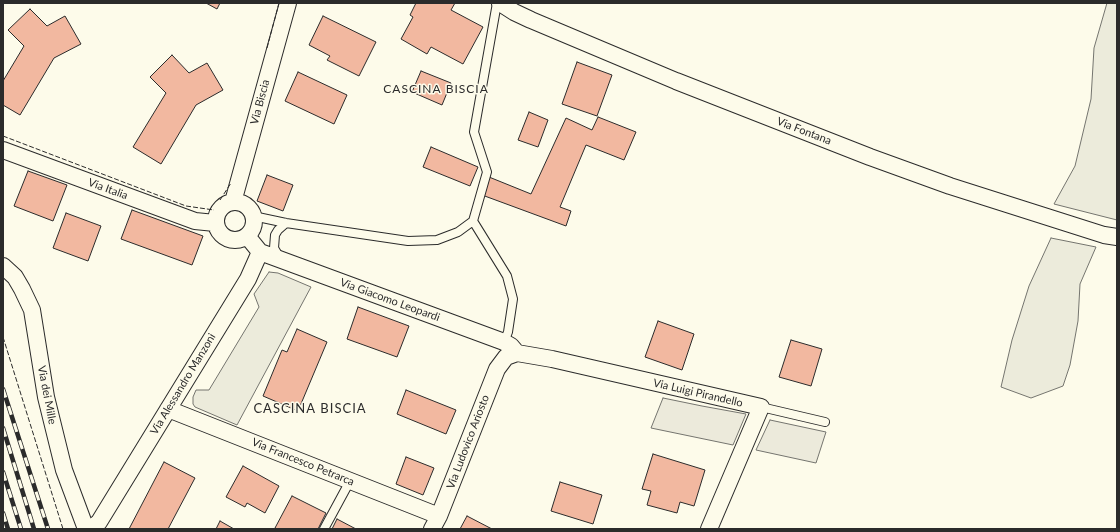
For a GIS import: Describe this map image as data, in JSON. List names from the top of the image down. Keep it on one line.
{"streets":{"street":["Via Biscia","Via Fontana","Via Italia","Via Giacomo Leopardi","Via Alessandro Manzoni","Via Luigi Pirandello","Via dei Mille","Via Ludovico Ariosto","Via Francesco Petrarca"]},"crossings":[["Via Biscia","Via Italia"],["Via Giacomo Leopardi","Via Alessandro Manzoni"],["Via Giacomo Leopardi","Via Luigi Pirandello"],["Via Giacomo Leopardi","Via Ludovico Ariosto"],["Via Alessandro Manzoni","Via Francesco Petrarca"],["Via Luigi Pirandello","Via Ludovico Ariosto"],["Via Ludovico Ariosto","Via Francesco Petrarca"]],"districts":["CASCINA BISCIA","CASCINA BISCIA"]}
